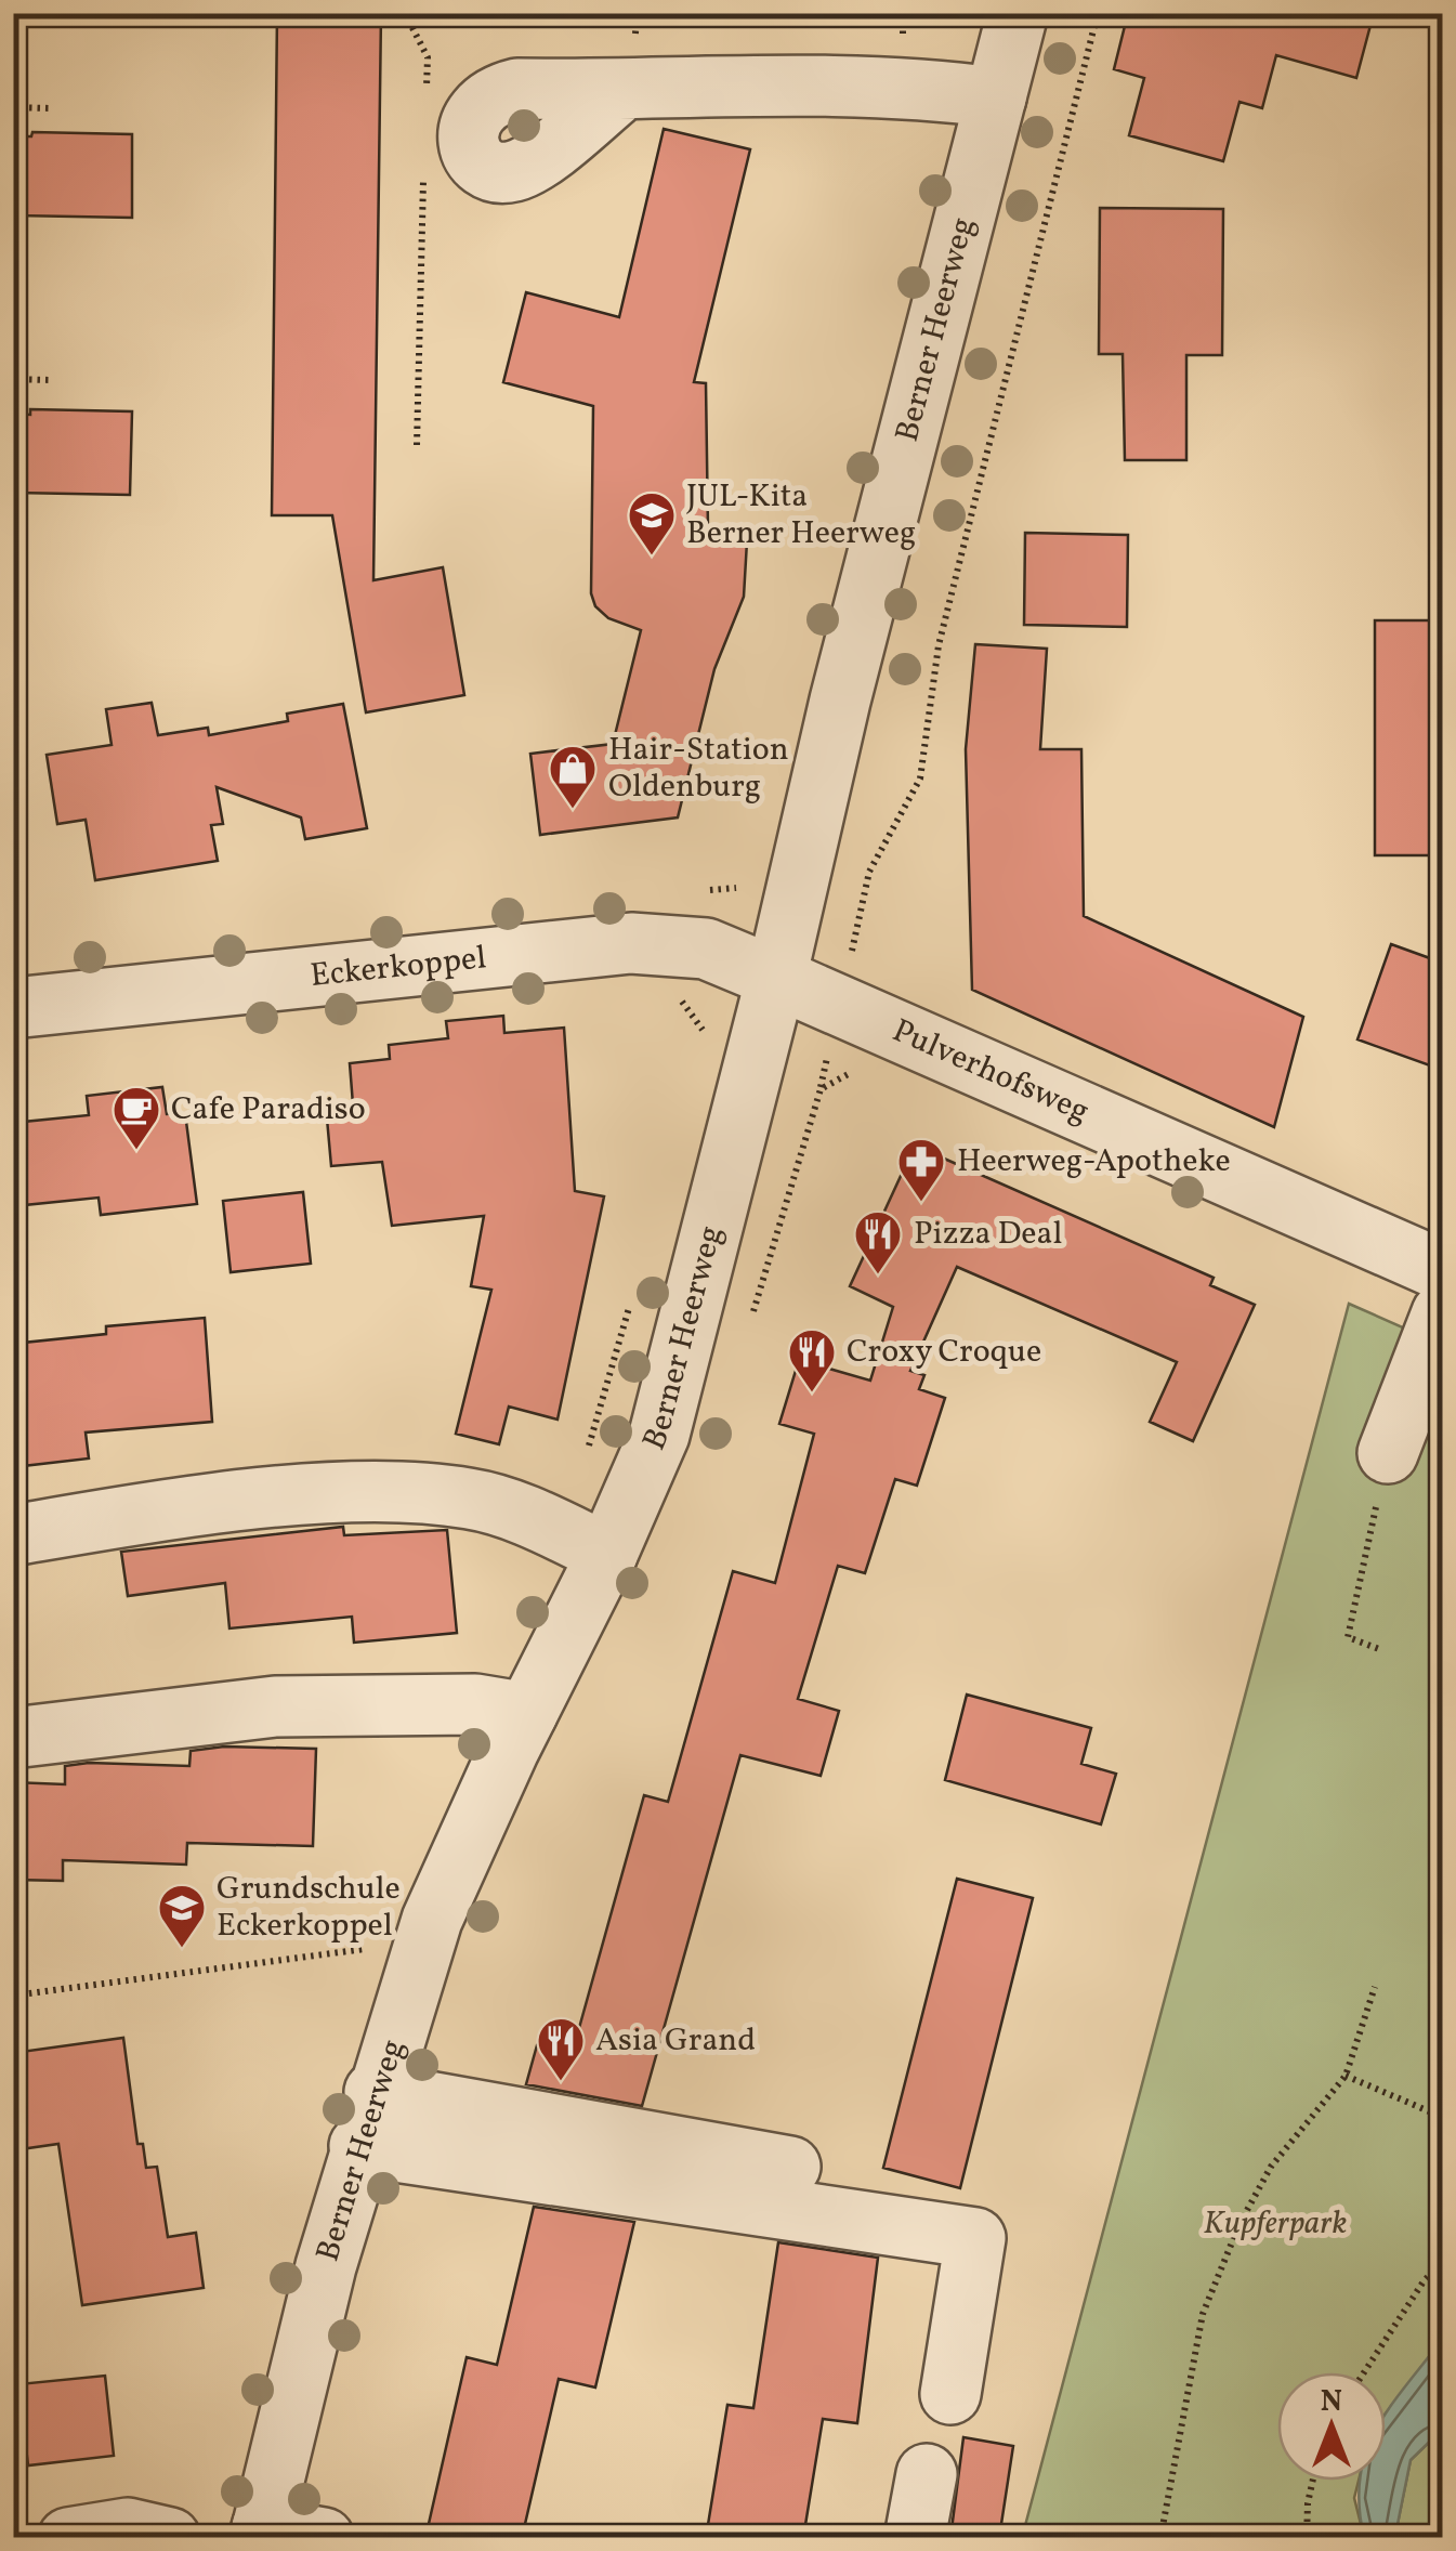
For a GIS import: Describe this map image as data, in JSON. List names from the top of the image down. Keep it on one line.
{"streets":{"street":["Berner Heerweg","Eckerkoppel","Pulverhofsweg"]},"crossings":[["Berner Heerweg","Eckerkoppel"],["Berner Heerweg","Pulverhofsweg"],["Eckerkoppel","Pulverhofsweg"]],"parks":["Kupferpark"],"places":{"school or university":["JUL-Kita Berner Heerweg","Grundschule Eckerkoppel"],"shop":["Hair-Station Oldenburg"],"cafe":["Cafe Paradiso"],"pharmacy":["Heerweg-Apotheke"],"restaurant":["Pizza Deal","Croxy Croque","Asia Grand"]},"north":"top"}
